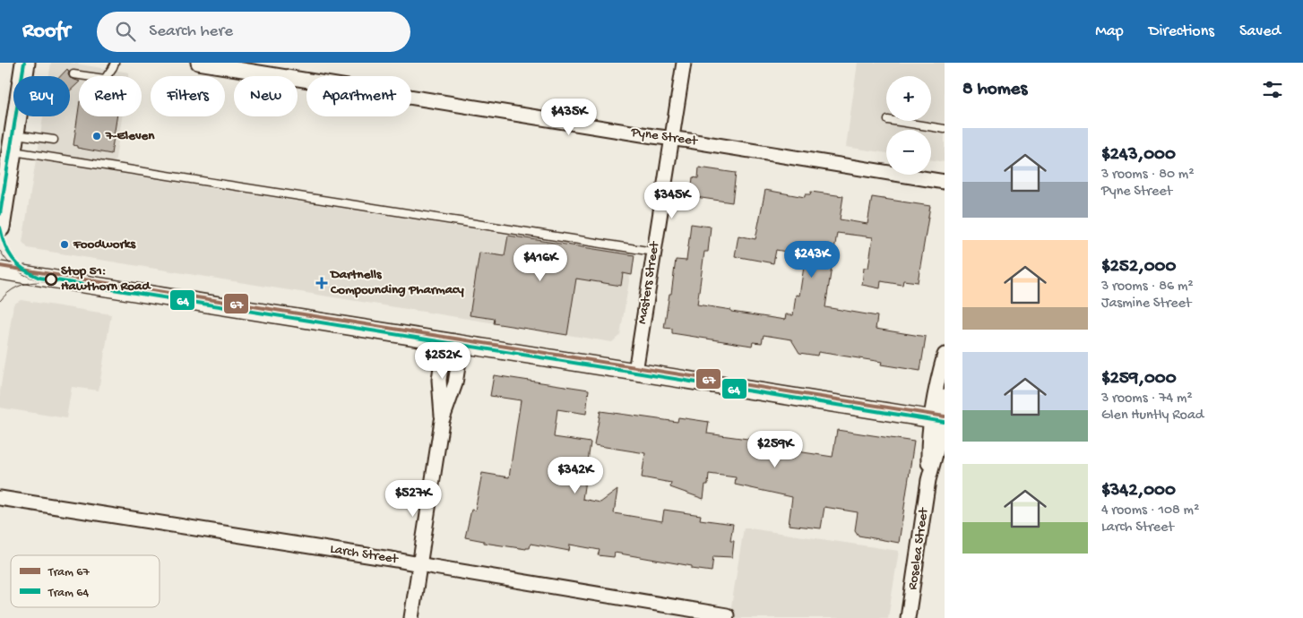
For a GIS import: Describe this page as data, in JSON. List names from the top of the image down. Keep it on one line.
{"streets":{"street":["Pyne Street","Masters Street","Roselea Street","Larch Street"]},"crossings":[["Pyne Street","Masters Street"]],"places":{"other":["7-Eleven","Foodworks","Stop 51: Hawthorn Road"],"health":["Dartnells Compounding Pharmacy"]},"lines":["tram line 64","tram line 67"],"legend":["Tram 67","Tram 64"],"page":{"header":"Roofr","search":"Search here","nav":["Map","Directions","Saved"],"heading":"8 homes","map_buttons":["+","−"],"chip":["Buy","Rent","Filters","New","Apartment"],"price":["$435K","$345K","$243K","$416K","$252K","$259K","$342K","$527K"],"list":[{"name":"$243,000","note":"3 rooms · 80 m² · Pyne Street"},{"name":"$252,000","note":"3 rooms · 86 m² · Jasmine Street"},{"name":"$259,000","note":"3 rooms · 74 m² · Glen Huntly Road"},{"name":"$342,000","note":"4 rooms · 108 m² · Larch Street"}]}}
